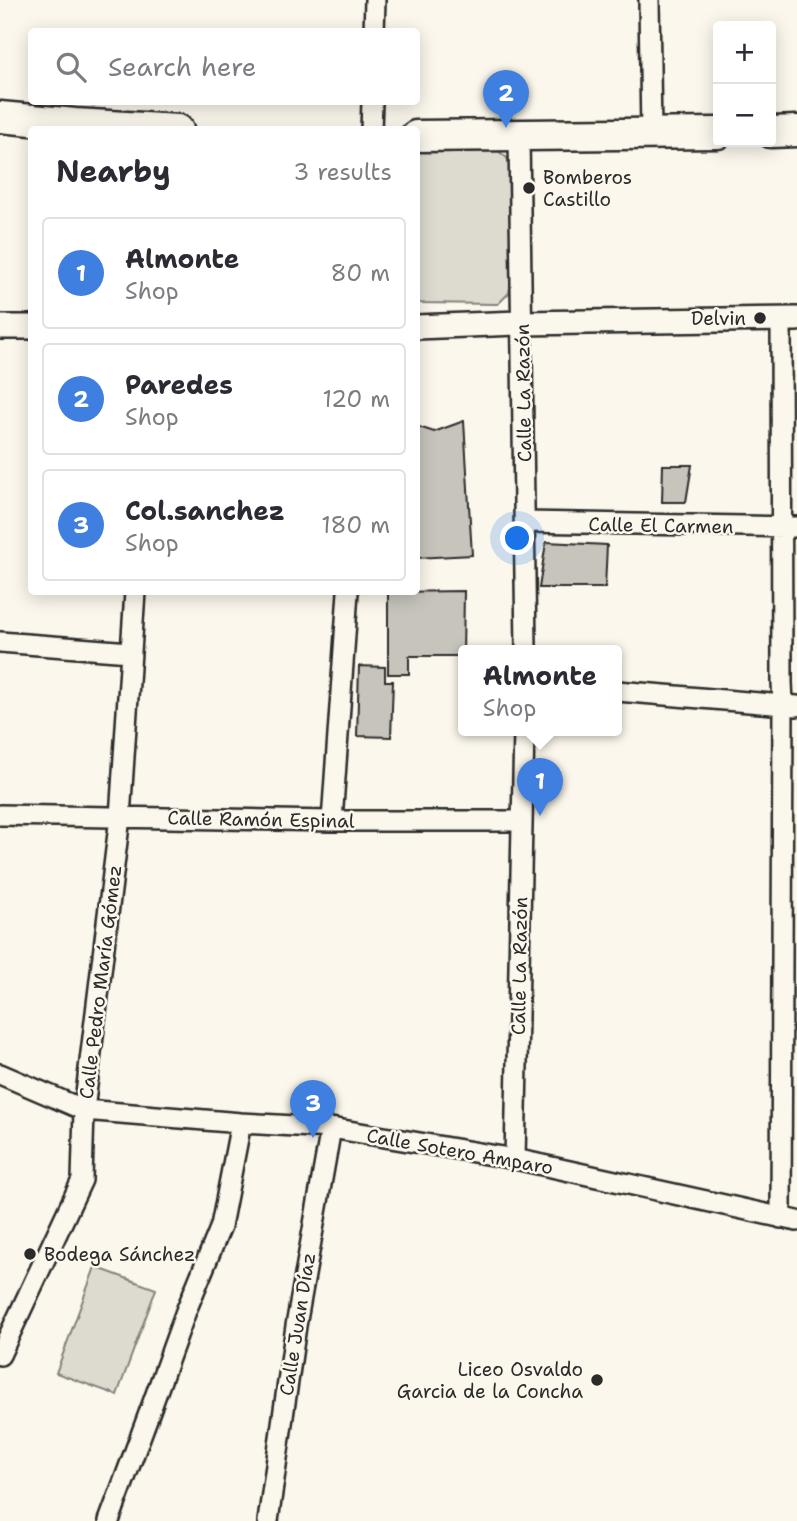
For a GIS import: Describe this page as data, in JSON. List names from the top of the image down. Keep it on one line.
{"streets":{"street":["Calle La Razón","Calle El Carmen","Calle Ramón Espinal","Calle Pedro María Gómez","Calle Sotero Amparo","Calle Juan Díaz"]},"crossings":[["Calle La Razón","Calle El Carmen"],["Calle La Razón","Calle Ramón Espinal"],["Calle La Razón","Calle Sotero Amparo"],["Calle Ramón Espinal","Calle Pedro María Gómez"],["Calle Pedro María Gómez","Calle Sotero Amparo"],["Calle Sotero Amparo","Calle Juan Díaz"]],"places":["Bomberos Castillo","Delvin","Bodega Sánchez","Liceo Osvaldo Garcia de la Concha"],"page":{"map_buttons":["+","−"],"search":"Search here","pins":["2","1","3"],"heading":["Nearby","3 results"],"list":[{"mark":"1","name":"Almonte","note":"Shop","value":"80 m"},{"mark":"2","name":"Paredes","note":"Shop","value":"120 m"},{"mark":"3","name":"Col.sanchez","note":"Shop","value":"180 m"}],"popup":["Almonte","Shop"]}}
